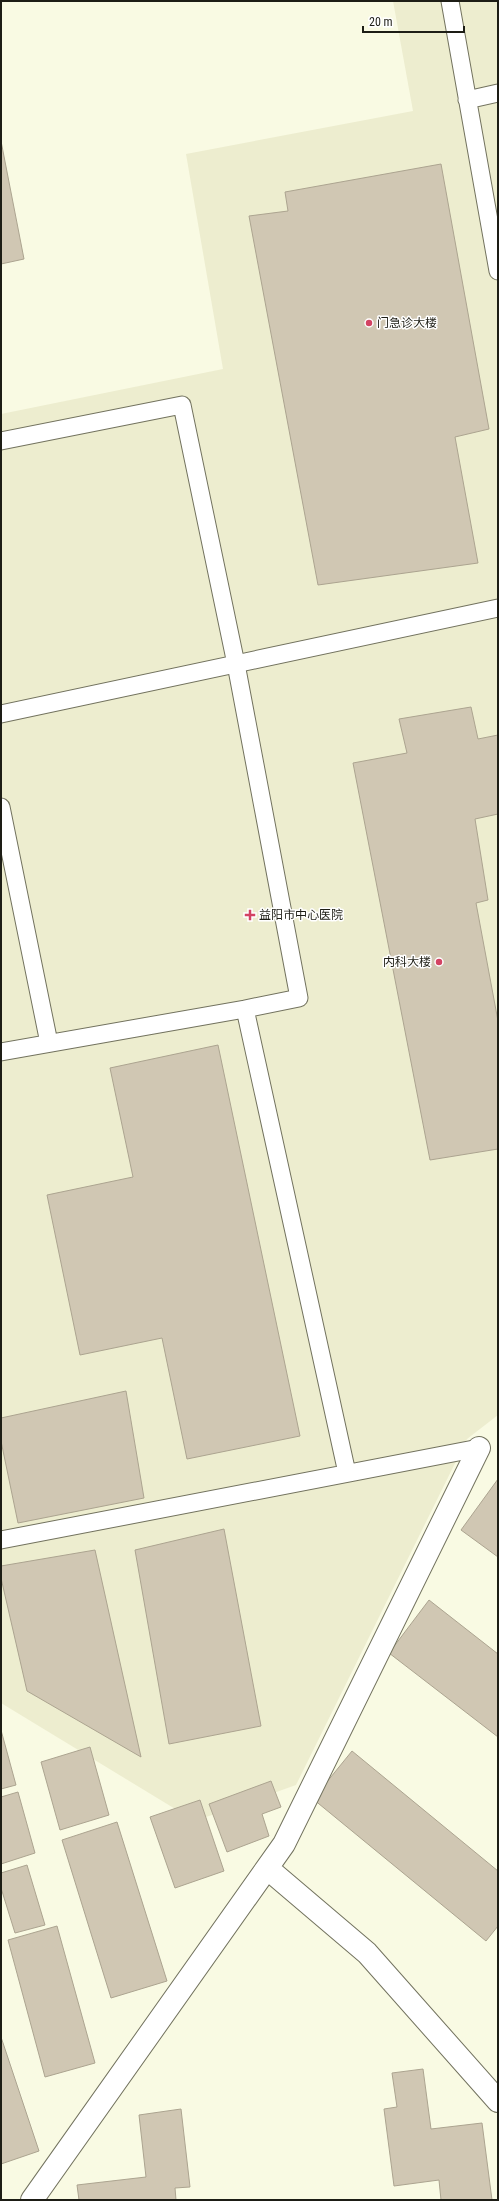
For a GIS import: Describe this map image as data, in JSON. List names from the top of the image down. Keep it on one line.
{"places":{"other":["门急诊大楼","内科大楼"],"health":["益阳市中心医院"]},"scale_bar":"20 m"}
